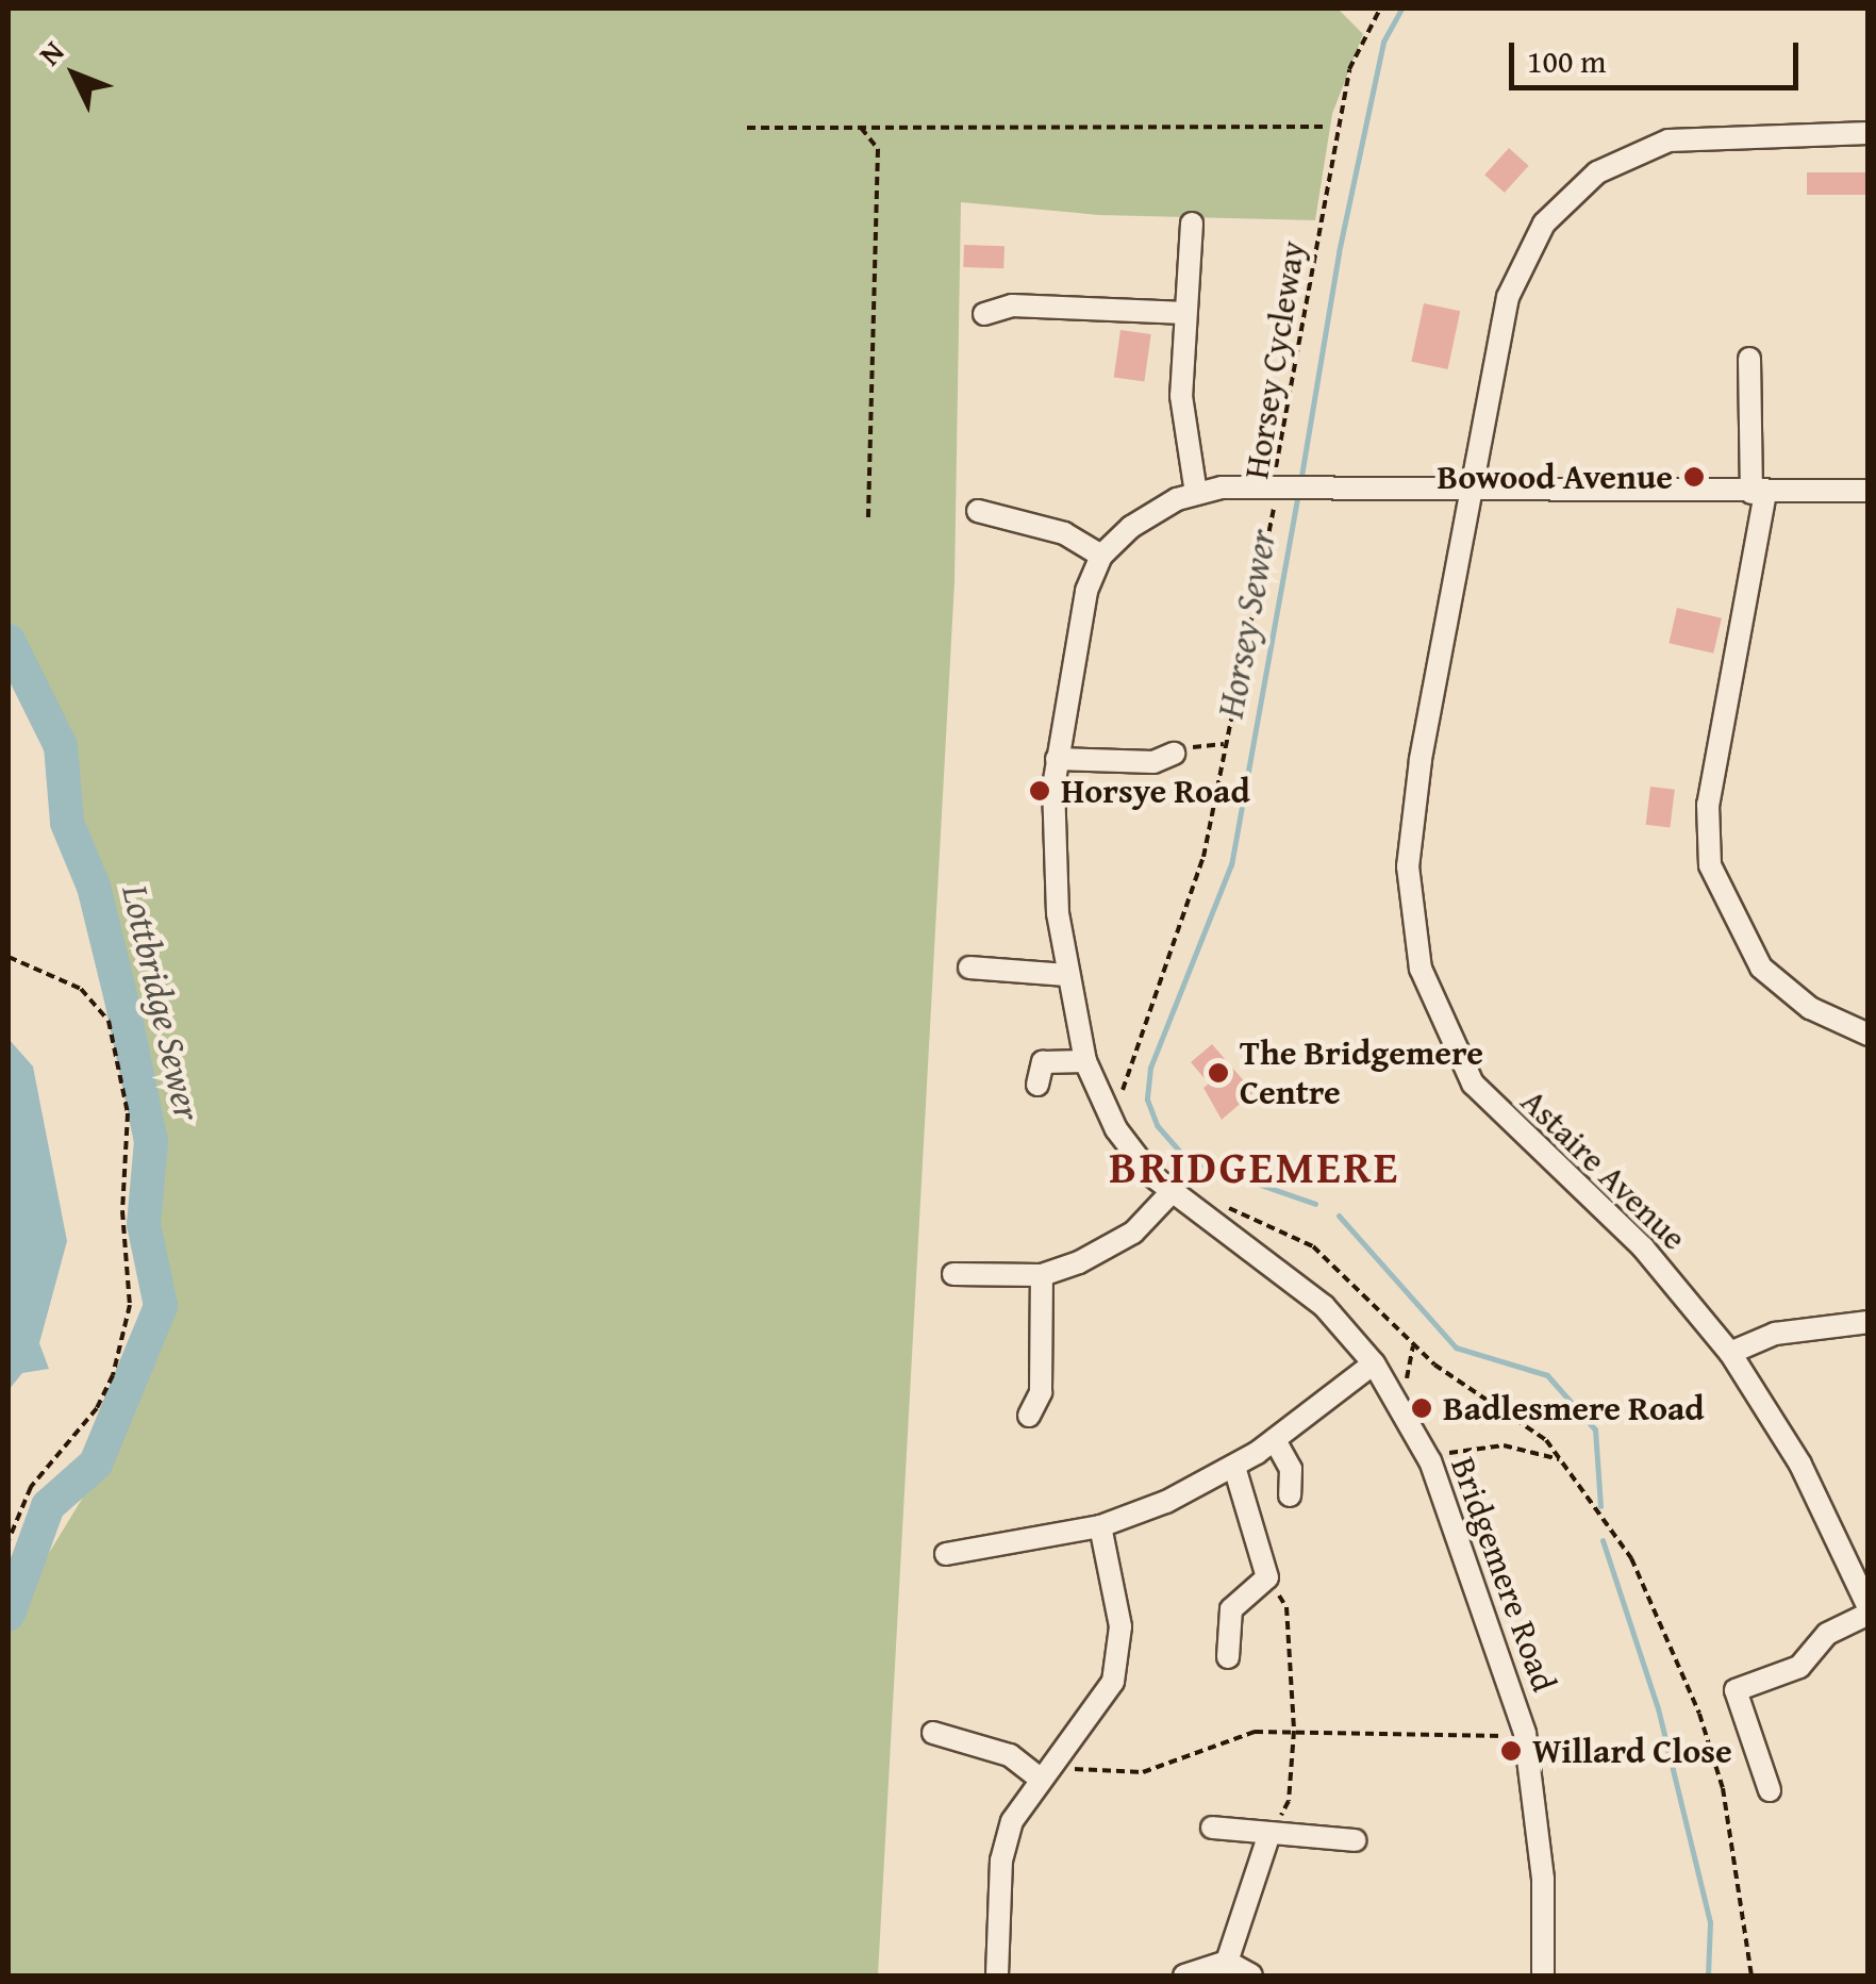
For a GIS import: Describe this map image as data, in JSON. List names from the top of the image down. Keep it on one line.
{"streets":{"street":["Astaire Avenue","Bridgemere Road"],"path":["Horsey Cycleway"]},"districts":["BRIDGEMERE"],"water":["Horsey Sewer","Lottbridge Sewer"],"places":["Bowood Avenue","Horsye Road","The Bridgemere Centre","Badlesmere Road","Willard Close"],"scale_bar":"100 m","north":"top left"}
